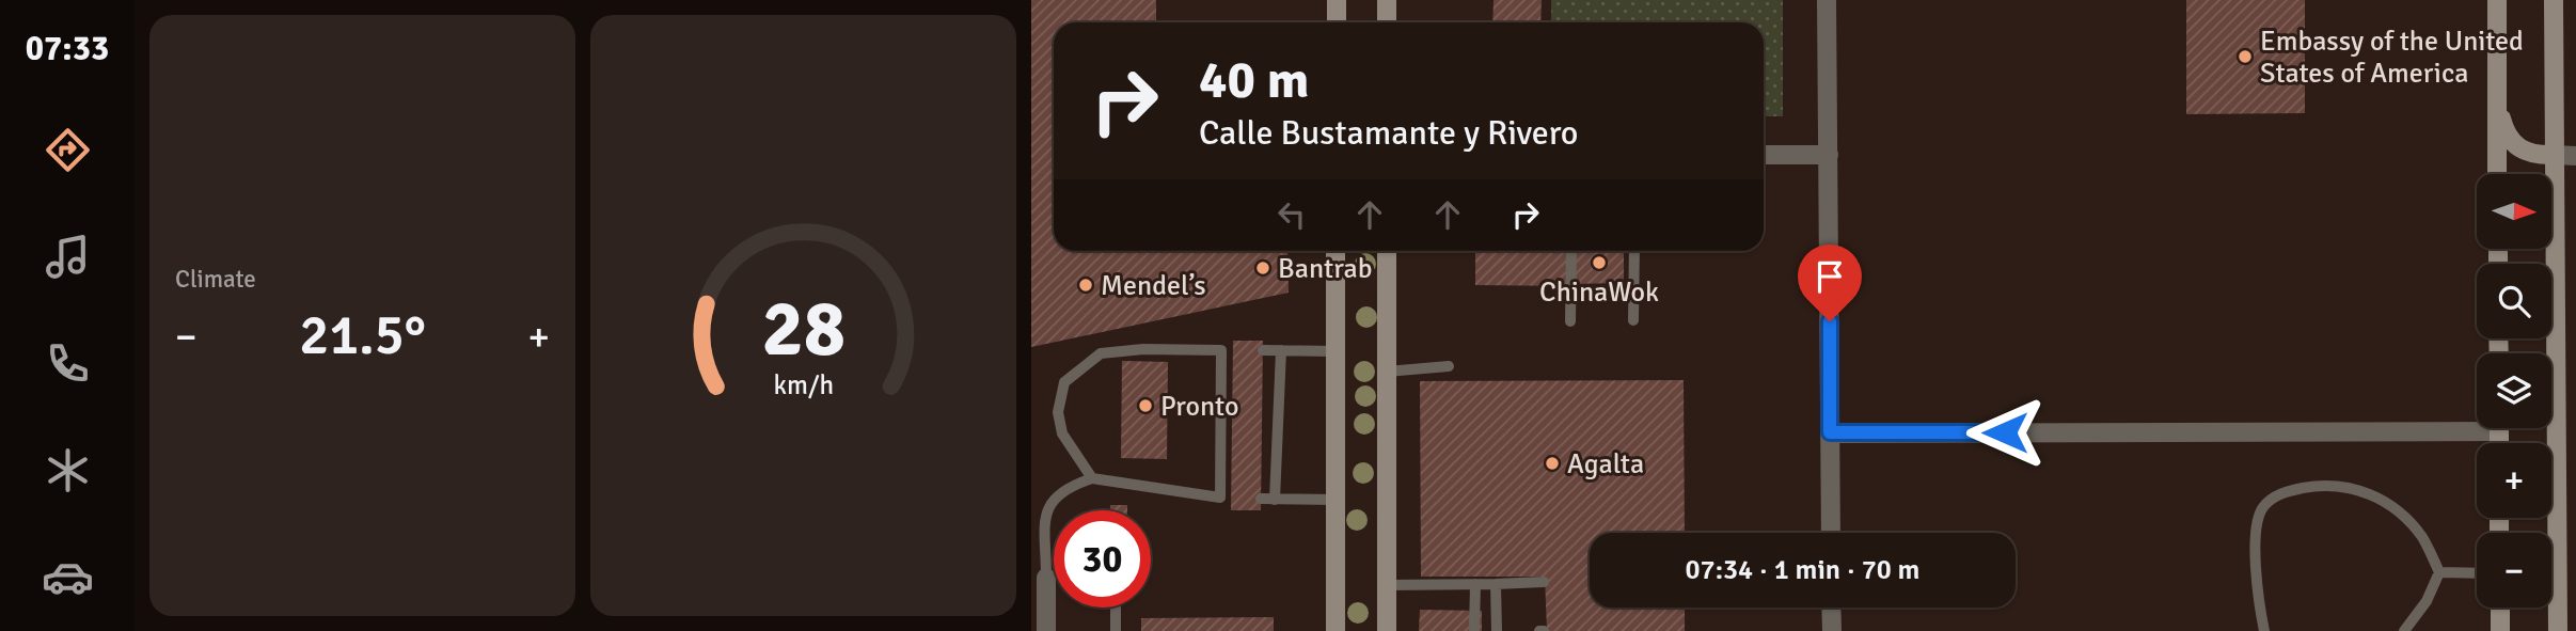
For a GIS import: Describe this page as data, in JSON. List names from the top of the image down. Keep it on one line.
{"places":["Embassy of the United States of America","ChinaWok","Bantrab","Mendel’s","Pronto","Agalta"],"north":"right","page":{"tabs":"07:33","tile":"Climate","turn":["40 m","Calle Bustamante y Rivero"],"map_buttons":["+","−"],"heat":["−","21.5°","+"],"limit":"30","trip":"07:34 · 1 min · 70 m","gauge":["28","km/h"]}}
